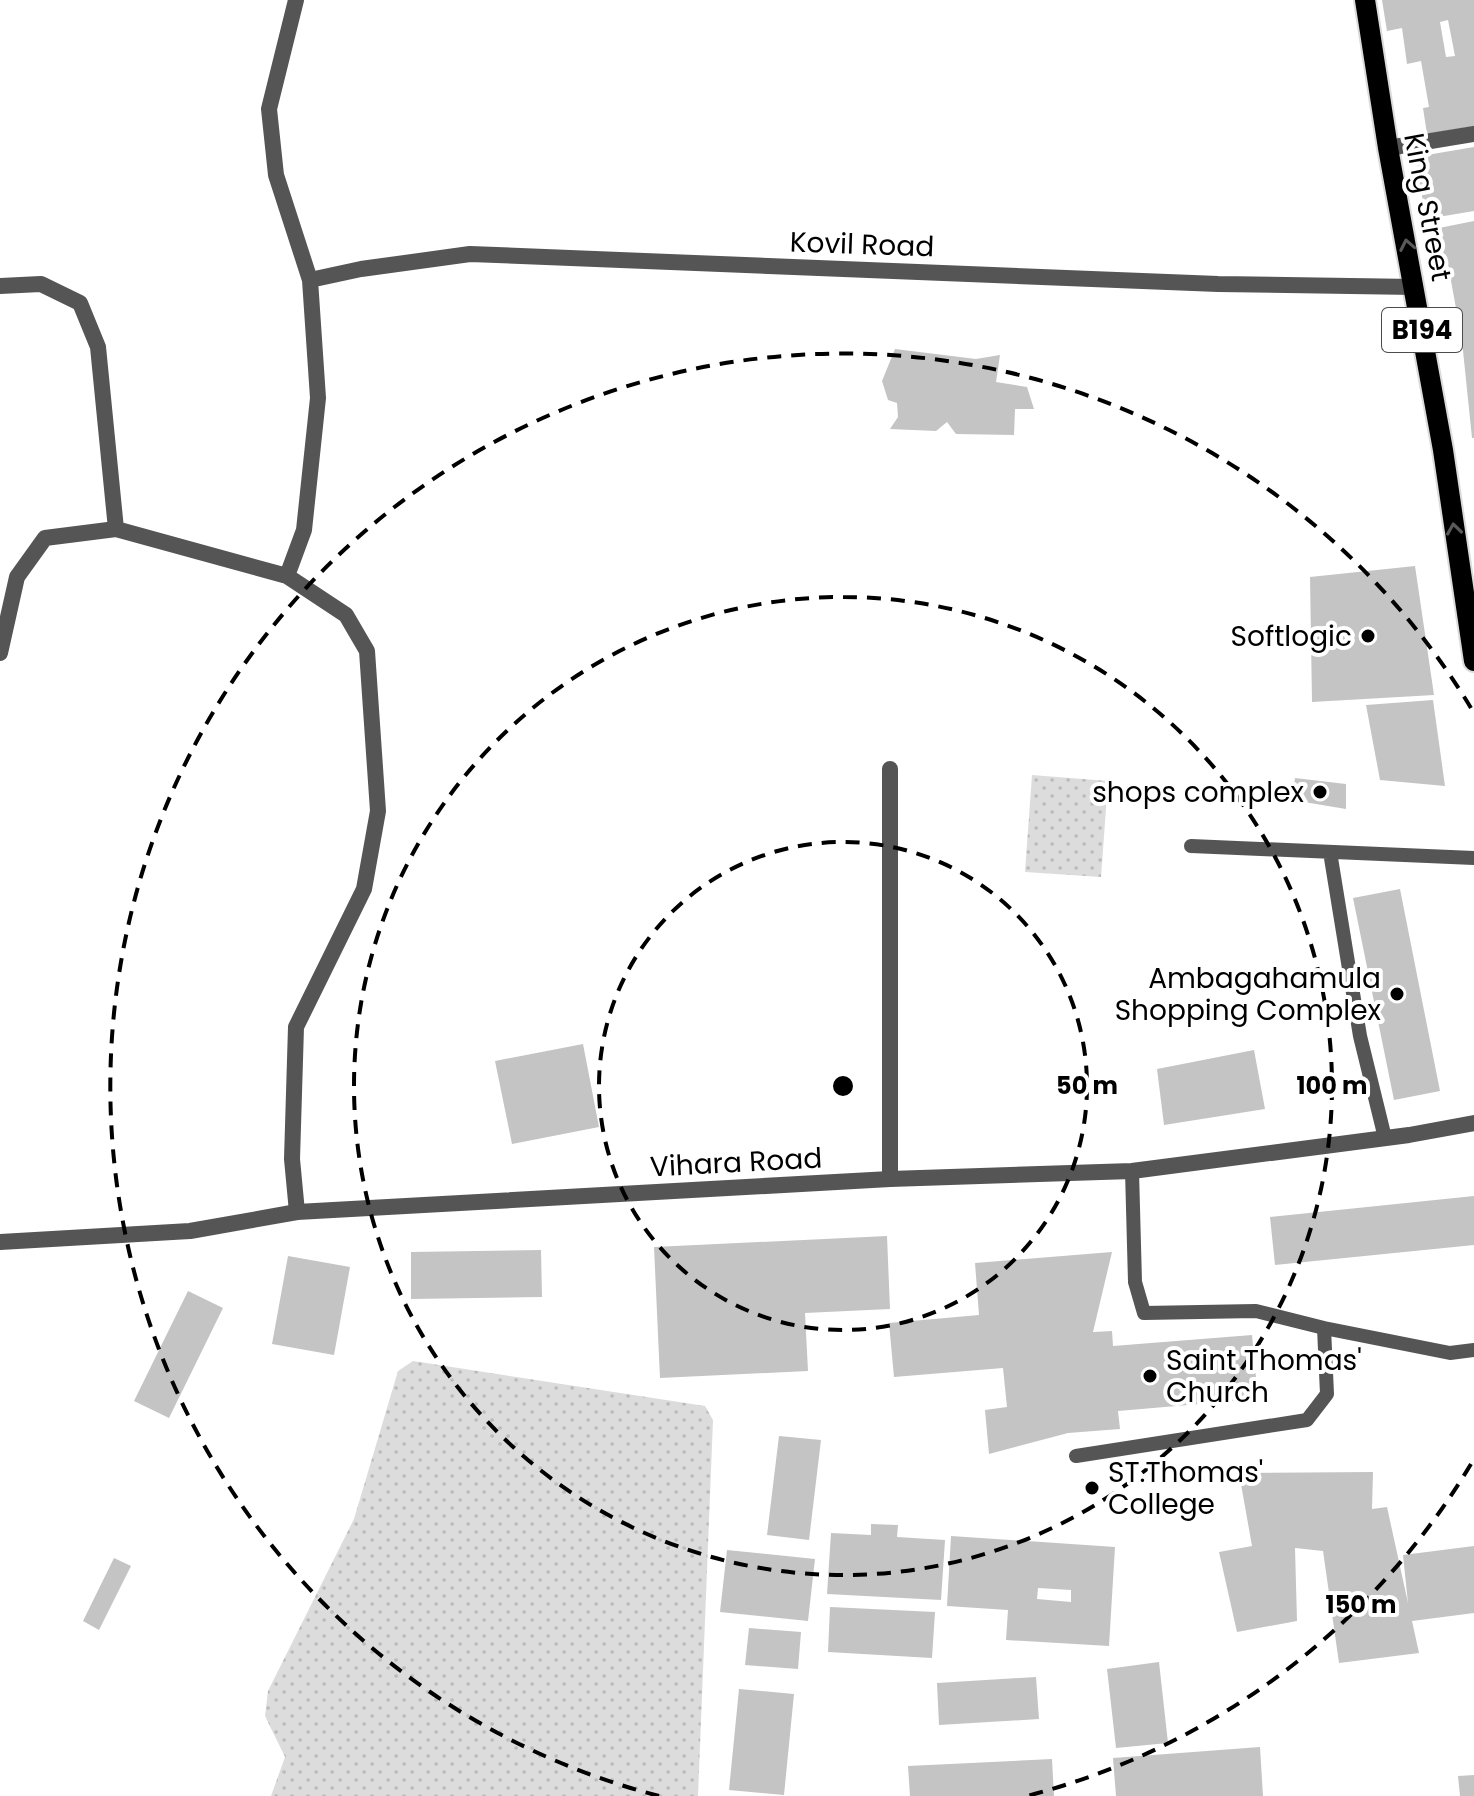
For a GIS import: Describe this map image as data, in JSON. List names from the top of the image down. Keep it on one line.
{"streets":{"main road":["King Street","B194"],"street":["Kovil Road","Vihara Road"]},"crossings":[["King Street","Kovil Road"]],"one_way":["King Street"],"places":["Softlogic","shops complex","Ambagahamula Shopping Complex","Saint Thomas' Church","ST.Thomas' College"],"rings":["50 m","100 m","150 m"]}
